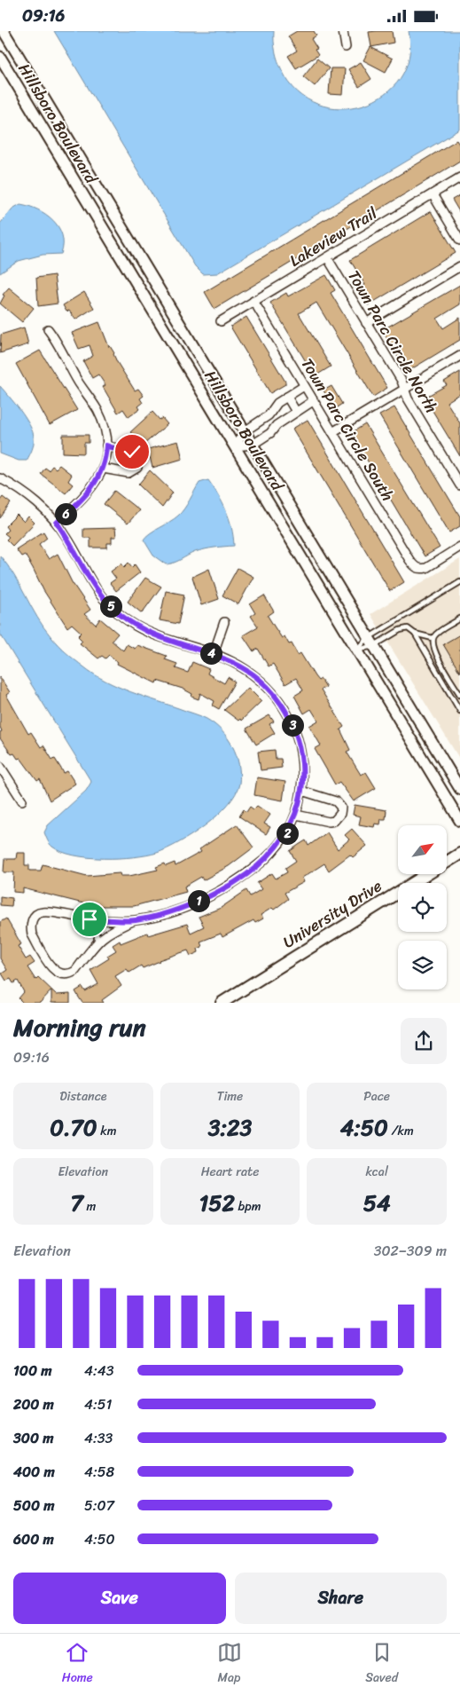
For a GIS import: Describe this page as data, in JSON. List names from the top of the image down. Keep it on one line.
{"streets":{"main road":["University Drive"],"street":["Hillsboro Boulevard","Lakeview Trail","Town Parc Circle North","Town Parc Circle South"]},"crossings":[["Lakeview Trail","Town Parc Circle North"],["Lakeview Trail","Town Parc Circle South"]],"north":"top right","page":{"status":"09:16","pins":["6","5","4","3","2","1"],"heading":["Morning run","09:16"],"stats":[["Distance","0.70 km"],["Time","3:23"],["Pace","4:50 /km"],["Elevation","7 m"],["Heart rate","152 bpm"],["kcal","54"]],"chart":["Elevation","302–309 m"],"list":[{"name":"100 m","note":"4:43"},{"name":"200 m","note":"4:51"},{"name":"300 m","note":"4:33"},{"name":"400 m","note":"4:58"},{"name":"500 m","note":"5:07"},{"name":"600 m","note":"4:50"}],"buttons":["Save","Share"],"tabs":["Home","Map","Saved"]}}
